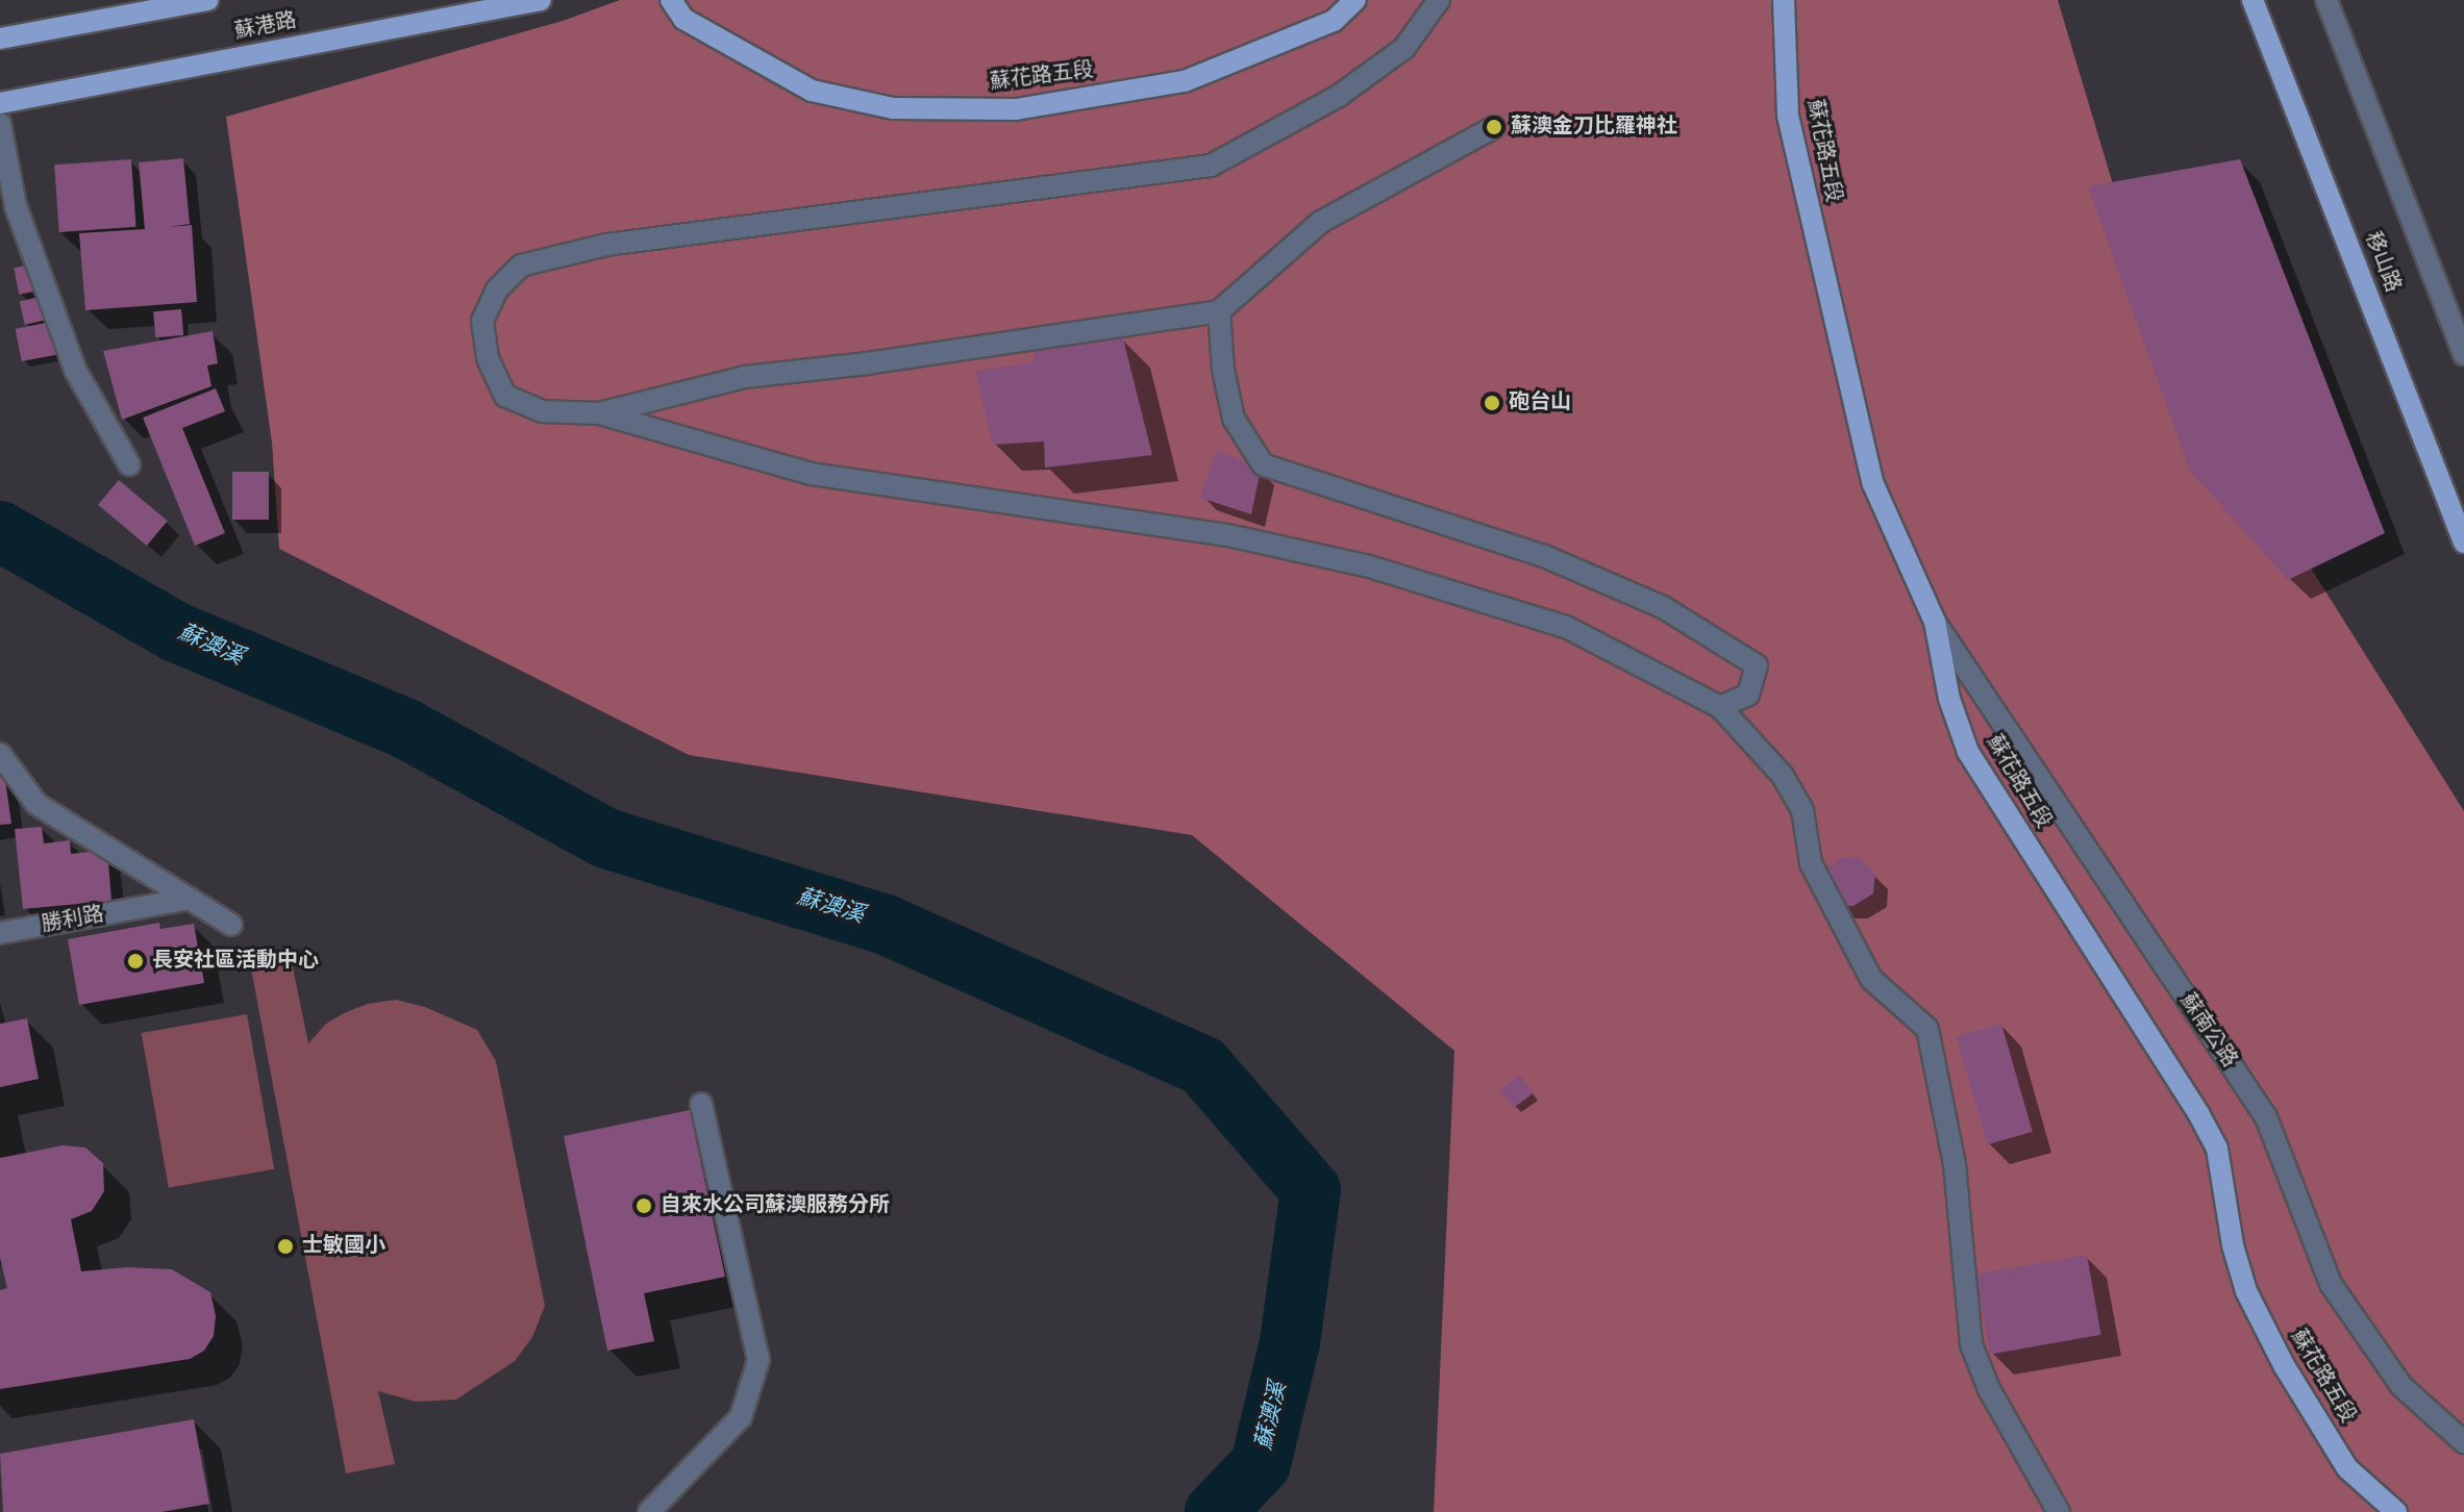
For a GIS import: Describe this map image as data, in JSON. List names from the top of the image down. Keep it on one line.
{"streets":{"main road":["蘇港路","蘇花路五段","移山路"],"street":["勝利路","蘇南公路"]},"crossings":[["蘇花路五段","蘇南公路"]],"water":["蘇澳溪"],"places":["蘇澳金刀比羅神社","砲台山","長安社區活動中心","自來水公司蘇澳服務分所","士敏國小"]}
